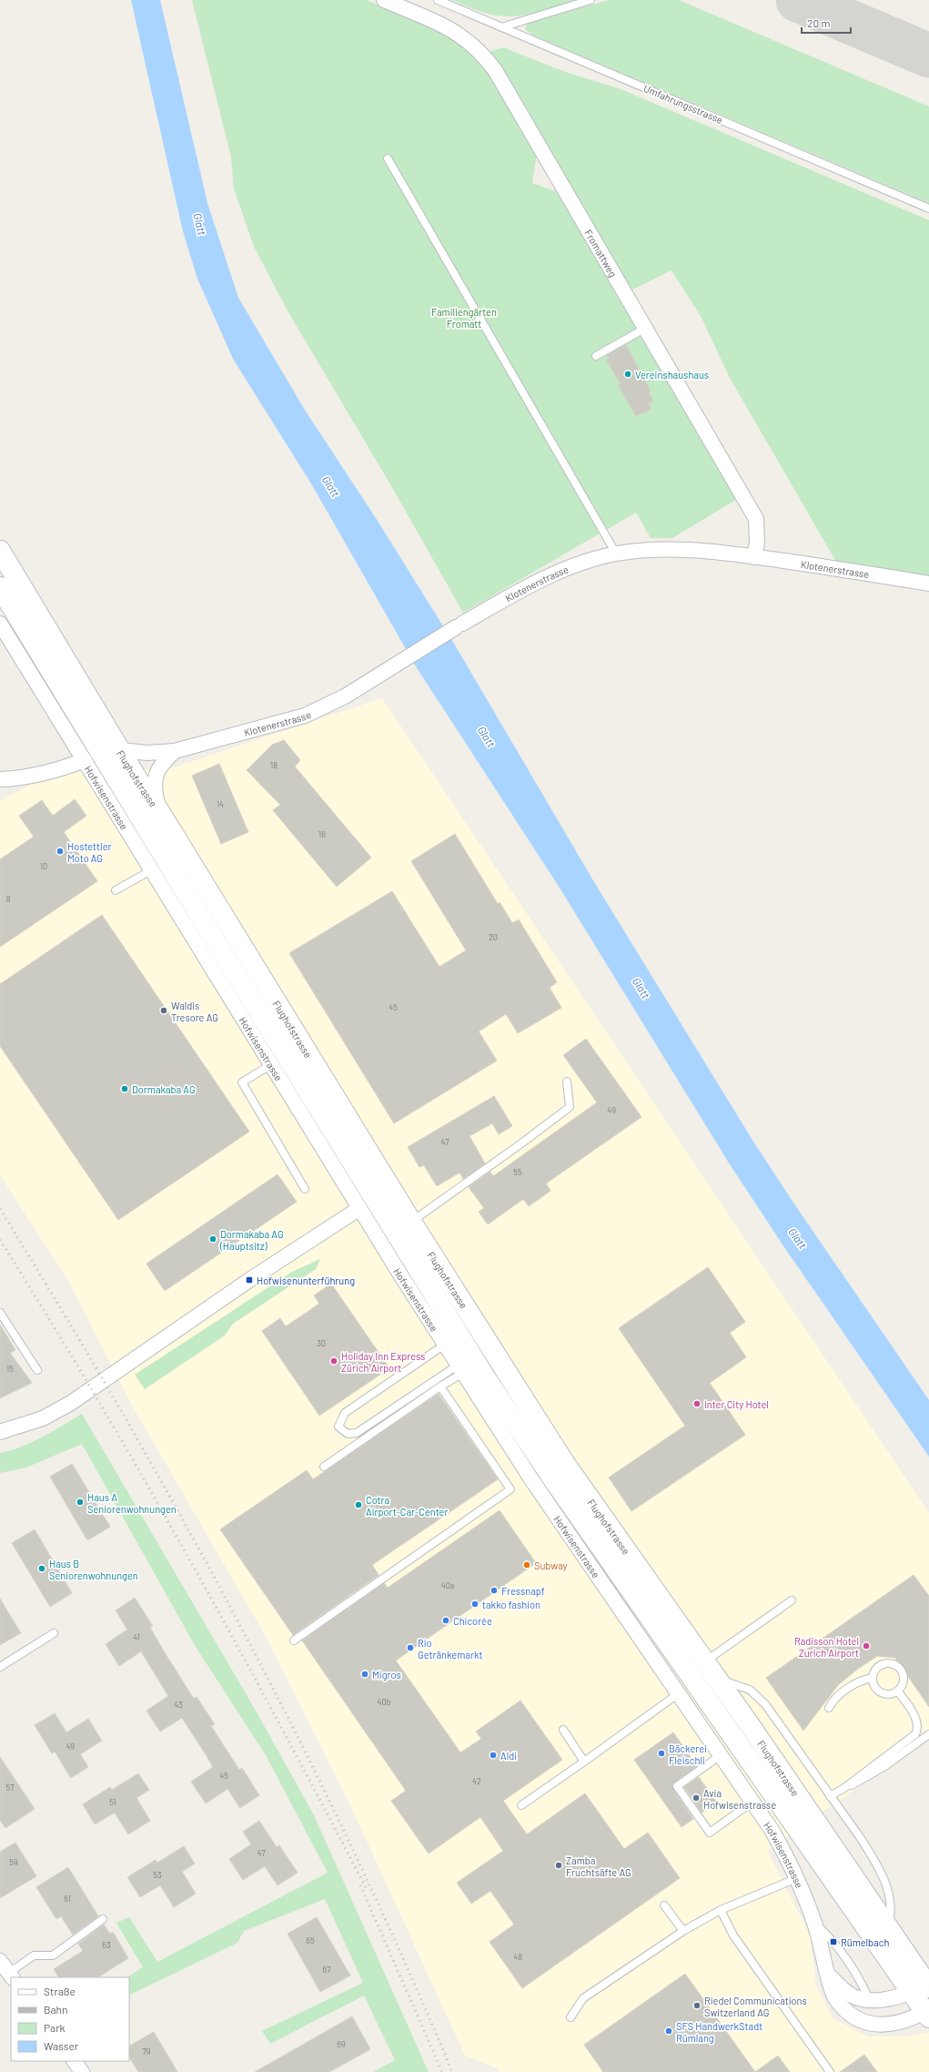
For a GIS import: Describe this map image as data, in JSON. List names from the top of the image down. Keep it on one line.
{"streets":{"main road":["Flughofstrasse"],"street":["Fromattweg","Klotenerstrasse","Hofwisenstrasse"],"lane":["Umfahrungsstrasse"]},"crossings":[["Fromattweg","Klotenerstrasse"],["Klotenerstrasse","Flughofstrasse"],["Flughofstrasse","Hofwisenstrasse"]],"water":["Glatt"],"parks":["Familiengärten Fromatt"],"places":{"other":["Vereinshaushaus","Hostettler Moto AG","Waldis Tresore AG","Dormakaba AG","Dormakaba AG (Hauptsitz)","Holiday Inn Express Zürich Airport","Inter City Hotel","Haus A Seniorenwohnungen","Cotra Airport-Car-Center","Subway","Haus B Seniorenwohnungen","Fressnapf","takko fashion","Chicorée","Radisson Hotel Zurich Airport","Rio Getränkemarkt","Migros","Bäckerei Fleischli","Aldi","Avia Hofwisenstrasse","Zamba Fruchtsäfte AG","Riedel Communications Switzerland AG","SFS HandwerkStadt Rümlang"],"transit":["Hofwisenunterführung","Rümelbach"]},"house_numbers":["18","14","16","10","8","20","45","49","47","55","30","15","40a","41","40b","43","49","45","42","57","51","47","59","53","61","65","63","48","67","69","79"],"legend":["Straße","Bahn","Park","Wasser"],"scale_bar":"20 m"}
